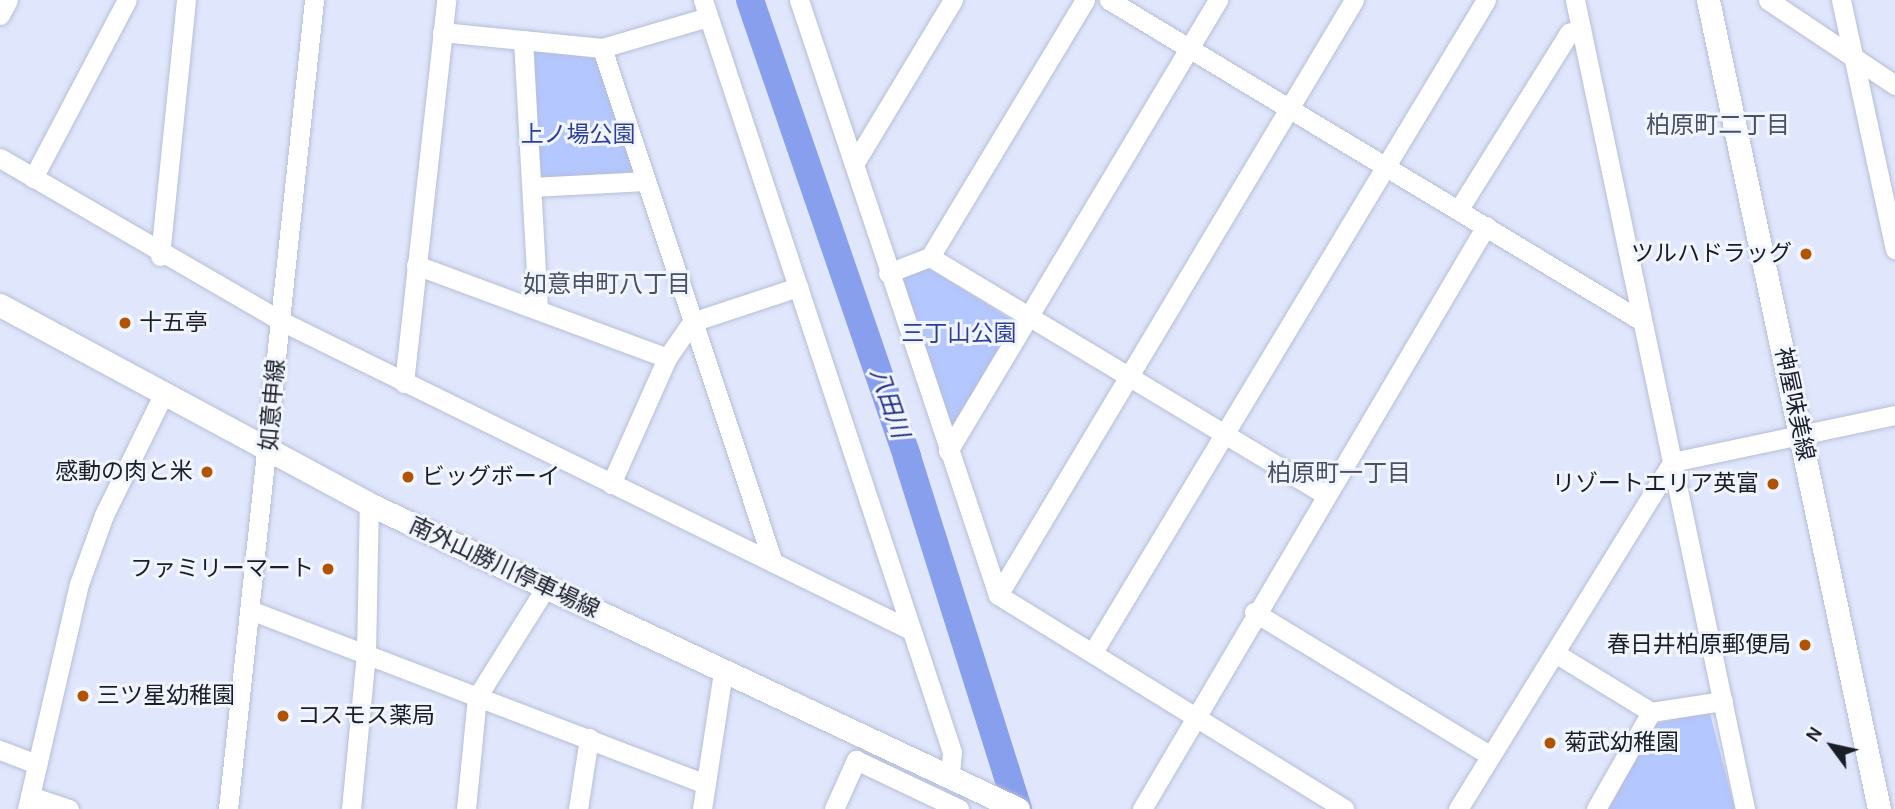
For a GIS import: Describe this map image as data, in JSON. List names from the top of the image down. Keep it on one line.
{"streets":{"main road":["神屋味美線","南外山勝川停車場線"],"street":["如意申線"]},"crossings":[["如意申線","南外山勝川停車場線"]],"districts":["柏原町二丁目","如意申町八丁目","柏原町一丁目"],"water":["八田川"],"parks":["上ノ場公園","三丁山公園"],"places":["ツルハドラッグ","十五亭","感動の肉と米","ビッグボーイ","リゾートエリア英富","ファミリーマート","春日井柏原郵便局","三ツ星幼稚園","コスモス薬局","菊武幼稚園"],"north":"top left"}
